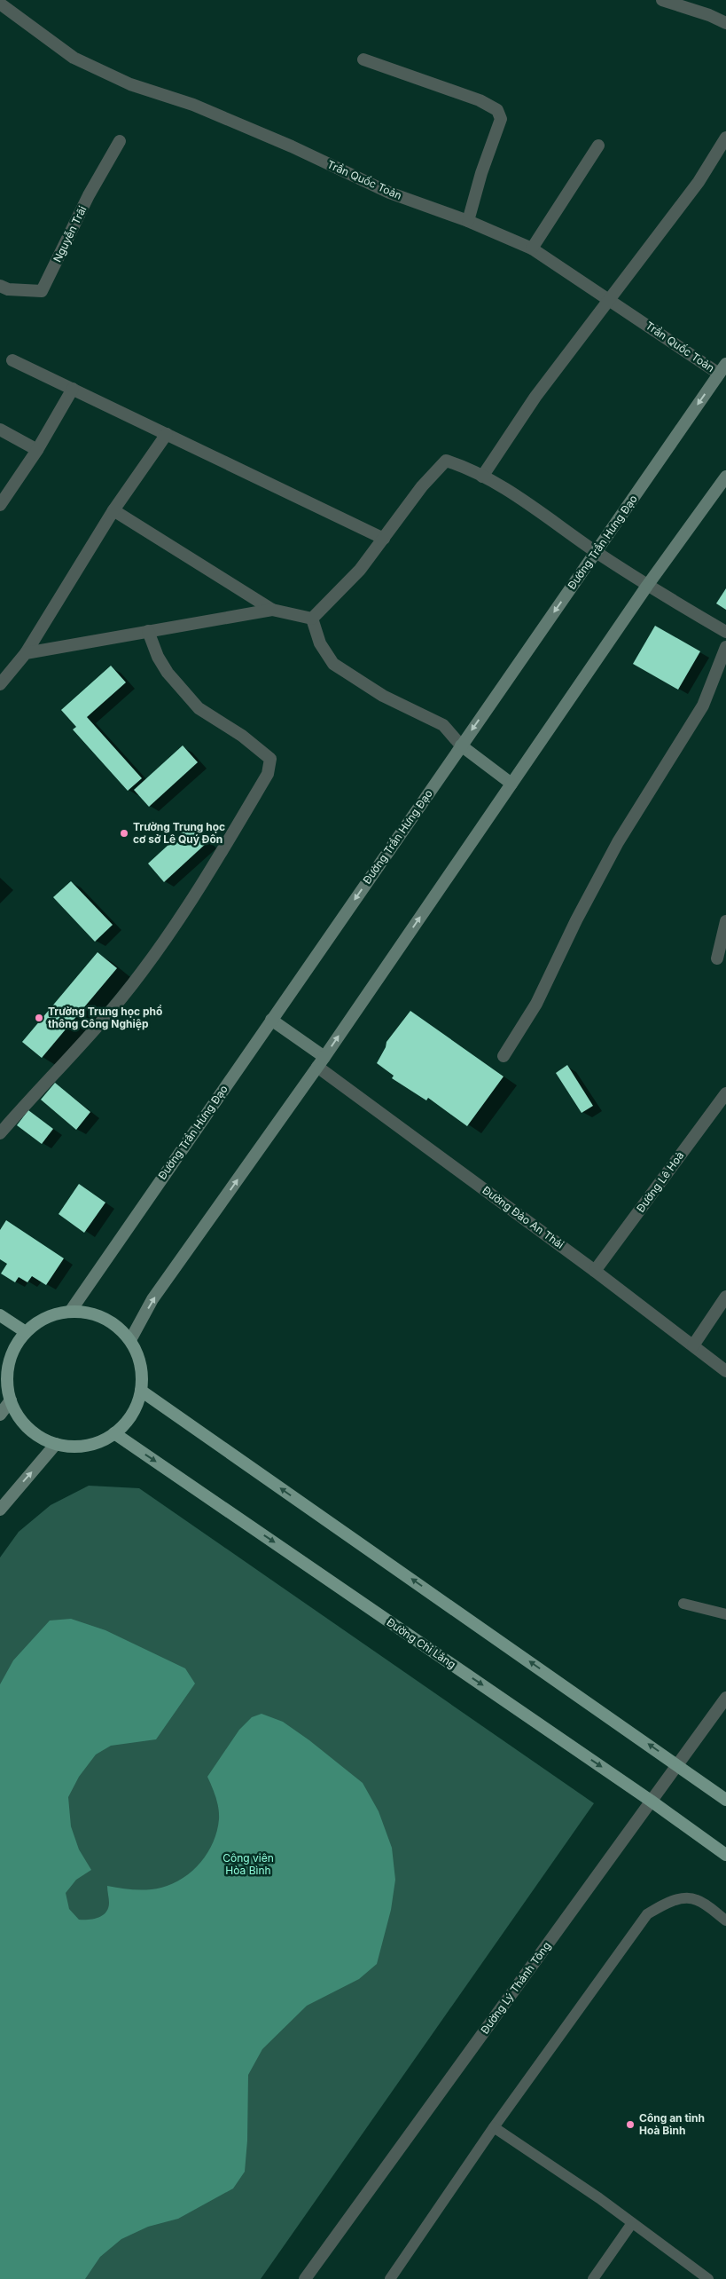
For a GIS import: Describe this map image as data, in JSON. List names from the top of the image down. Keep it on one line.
{"streets":{"main road":["Đường Trần Hưng Đạo","Đường Chi Lăng"],"street":["Trần Quốc Toản","Nguyễn Trãi","Đường Lê Hoà","Đường Đào An Thái","Đường Lý Thánh Tông"]},"crossings":[["Trần Quốc Toản","Đường Trần Hưng Đạo"],["Đường Trần Hưng Đạo","Đường Chi Lăng"],["Đường Lê Hoà","Đường Đào An Thái"],["Đường Chi Lăng","Đường Lý Thánh Tông"]],"parks":["Công viên Hòa Bình"],"places":["Trường Trung học cơ sở Lê Quý Đôn","Trường Trung học phổ thông Công Nghiệp","Công an tỉnh Hoà Bình"]}
